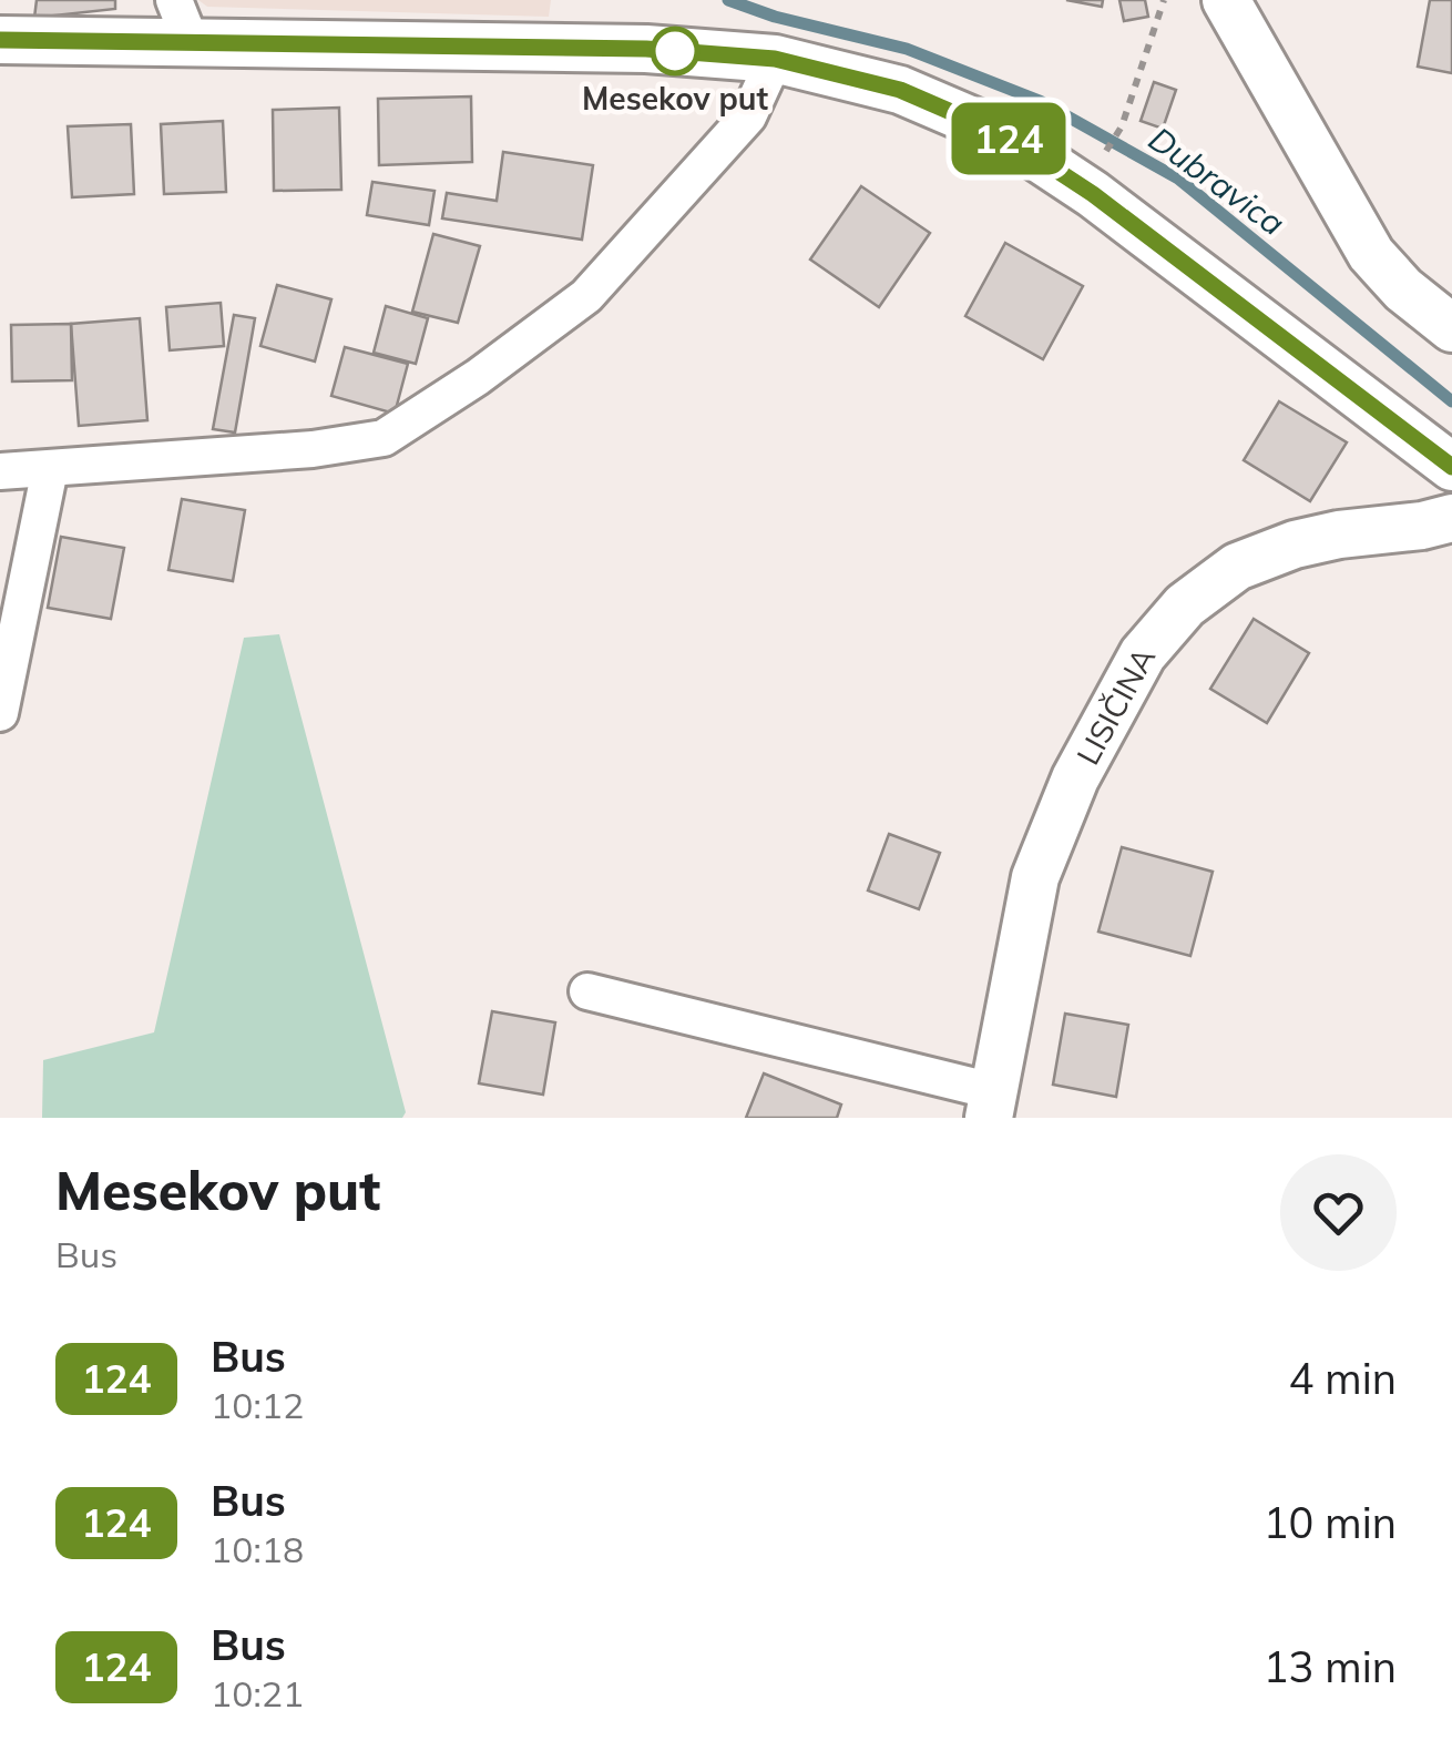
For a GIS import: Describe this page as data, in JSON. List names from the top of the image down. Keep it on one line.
{"streets":{"street":["LISIČINA"]},"water":["Dubravica"],"places":["Mesekov put"],"lines":["bus line 124"],"page":{"on_map":"124","heading":["Mesekov put","Bus"],"list":[{"mark":"124","name":"Bus","note":"10:12","value":"4 min"},{"mark":"124","name":"Bus","note":"10:18","value":"10 min"},{"mark":"124","name":"Bus","note":"10:21","value":"13 min"}]}}
